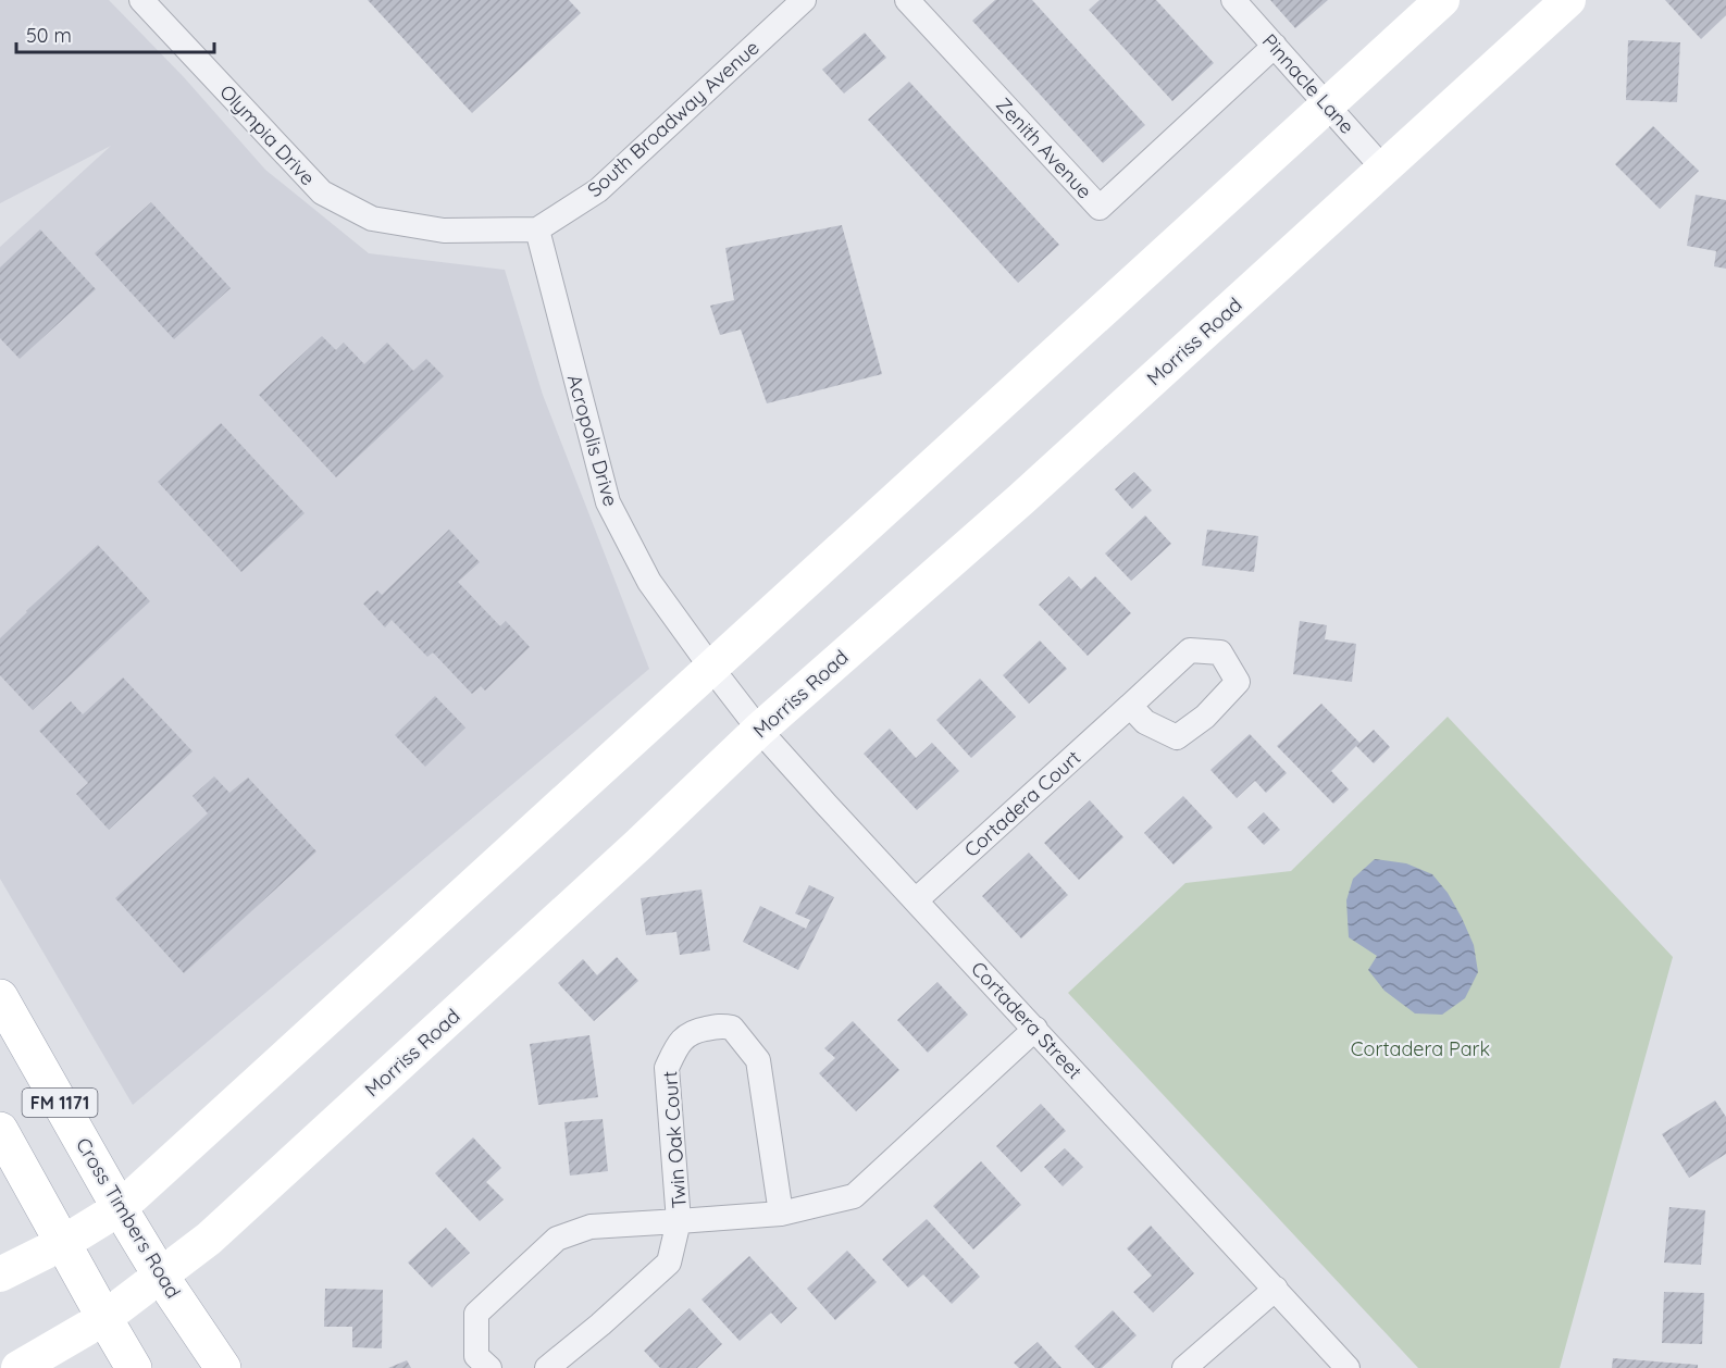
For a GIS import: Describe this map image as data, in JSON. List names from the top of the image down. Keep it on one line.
{"streets":{"main road":["Morriss Road","FM 1171","Cross Timbers Road"],"street":["Pinnacle Lane","South Broadway Avenue","Olympia Drive","Zenith Avenue","Acropolis Drive","Cortadera Court","Cortadera Street","Twin Oak Court"]},"crossings":[["Pinnacle Lane","Zenith Avenue"],["Pinnacle Lane","Morriss Road"],["South Broadway Avenue","Olympia Drive"],["South Broadway Avenue","Acropolis Drive"],["Olympia Drive","Acropolis Drive"],["Morriss Road","Cortadera Street"],["Morriss Road","FM 1171"],["Morriss Road","Cross Timbers Road"],["Acropolis Drive","Cortadera Street"],["Cortadera Court","Cortadera Street"],["Cortadera Street","Twin Oak Court"]],"parks":["Cortadera Park"],"scale_bar":"50 m"}
